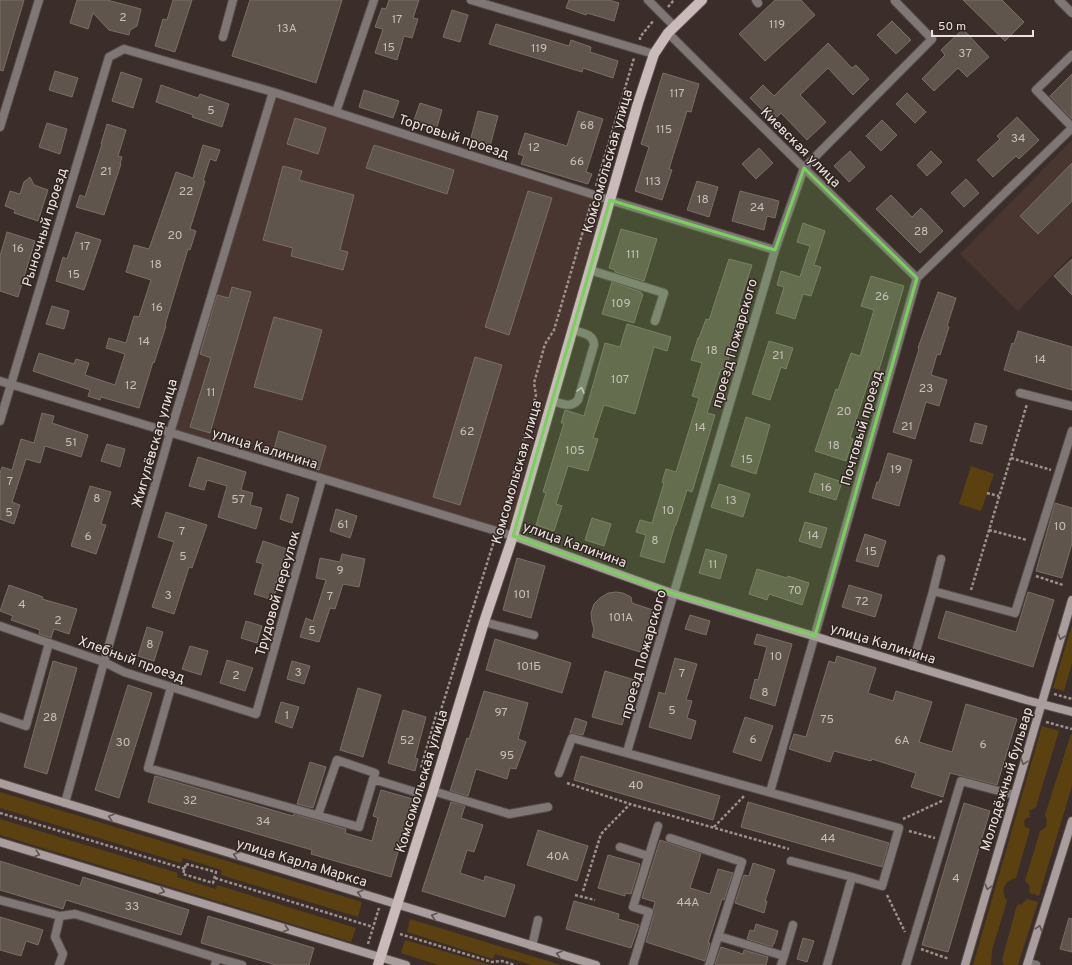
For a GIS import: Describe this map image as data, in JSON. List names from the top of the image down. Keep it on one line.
{"streets":{"main road":["Комсомольская улица","улица Калинина","Молодёжный бульвар","улица Карла Маркса"],"street":["Торговый проезд","Киевская улица","Рыночный проезд","проезд Пожарского","Почтовый проезд","Жигулёвская улица","Трудовой переулок","Хлебный проезд"]},"crossings":[["Торговый проезд","Комсомольская улица"],["Торговый проезд","Рыночный проезд"],["Торговый проезд","проезд Пожарского"],["Торговый проезд","Жигулёвская улица"],["Киевская улица","Комсомольская улица"],["Киевская улица","проезд Пожарского"],["Киевская улица","Почтовый проезд"],["Комсомольская улица","улица Калинина"],["Комсомольская улица","улица Карла Маркса"],["Рыночный проезд","улица Калинина"],["проезд Пожарского","улица Калинина"],["Почтовый проезд","улица Калинина"],["Жигулёвская улица","улица Калинина"],["Жигулёвская улица","Хлебный проезд"],["Жигулёвская улица","улица Карла Маркса"],["улица Калинина","Трудовой переулок"],["улица Калинина","Молодёжный бульвар"],["Трудовой переулок","Хлебный проезд"]],"house_numbers":["2","17","119","13А","15","119","37","117","5","68","115","34","12","66","21","113","22","18","24","28","20","17","16","111","18","15","26","109","16","14","18","21","14","107","12","23","11","20","21","14","62","51","18","105","15","19","7","16","8","57","13","10","5","61","10","7","14","6","8","15","5","11","9","70","101","3","7","72","4","101А","2","5","8","10","101Б","3","7","2","8","5","97","1","28","75","6","52","6А","30","6","95","40","32","34","44","40А","4","44А","33"],"scale_bar":"50 m"}
